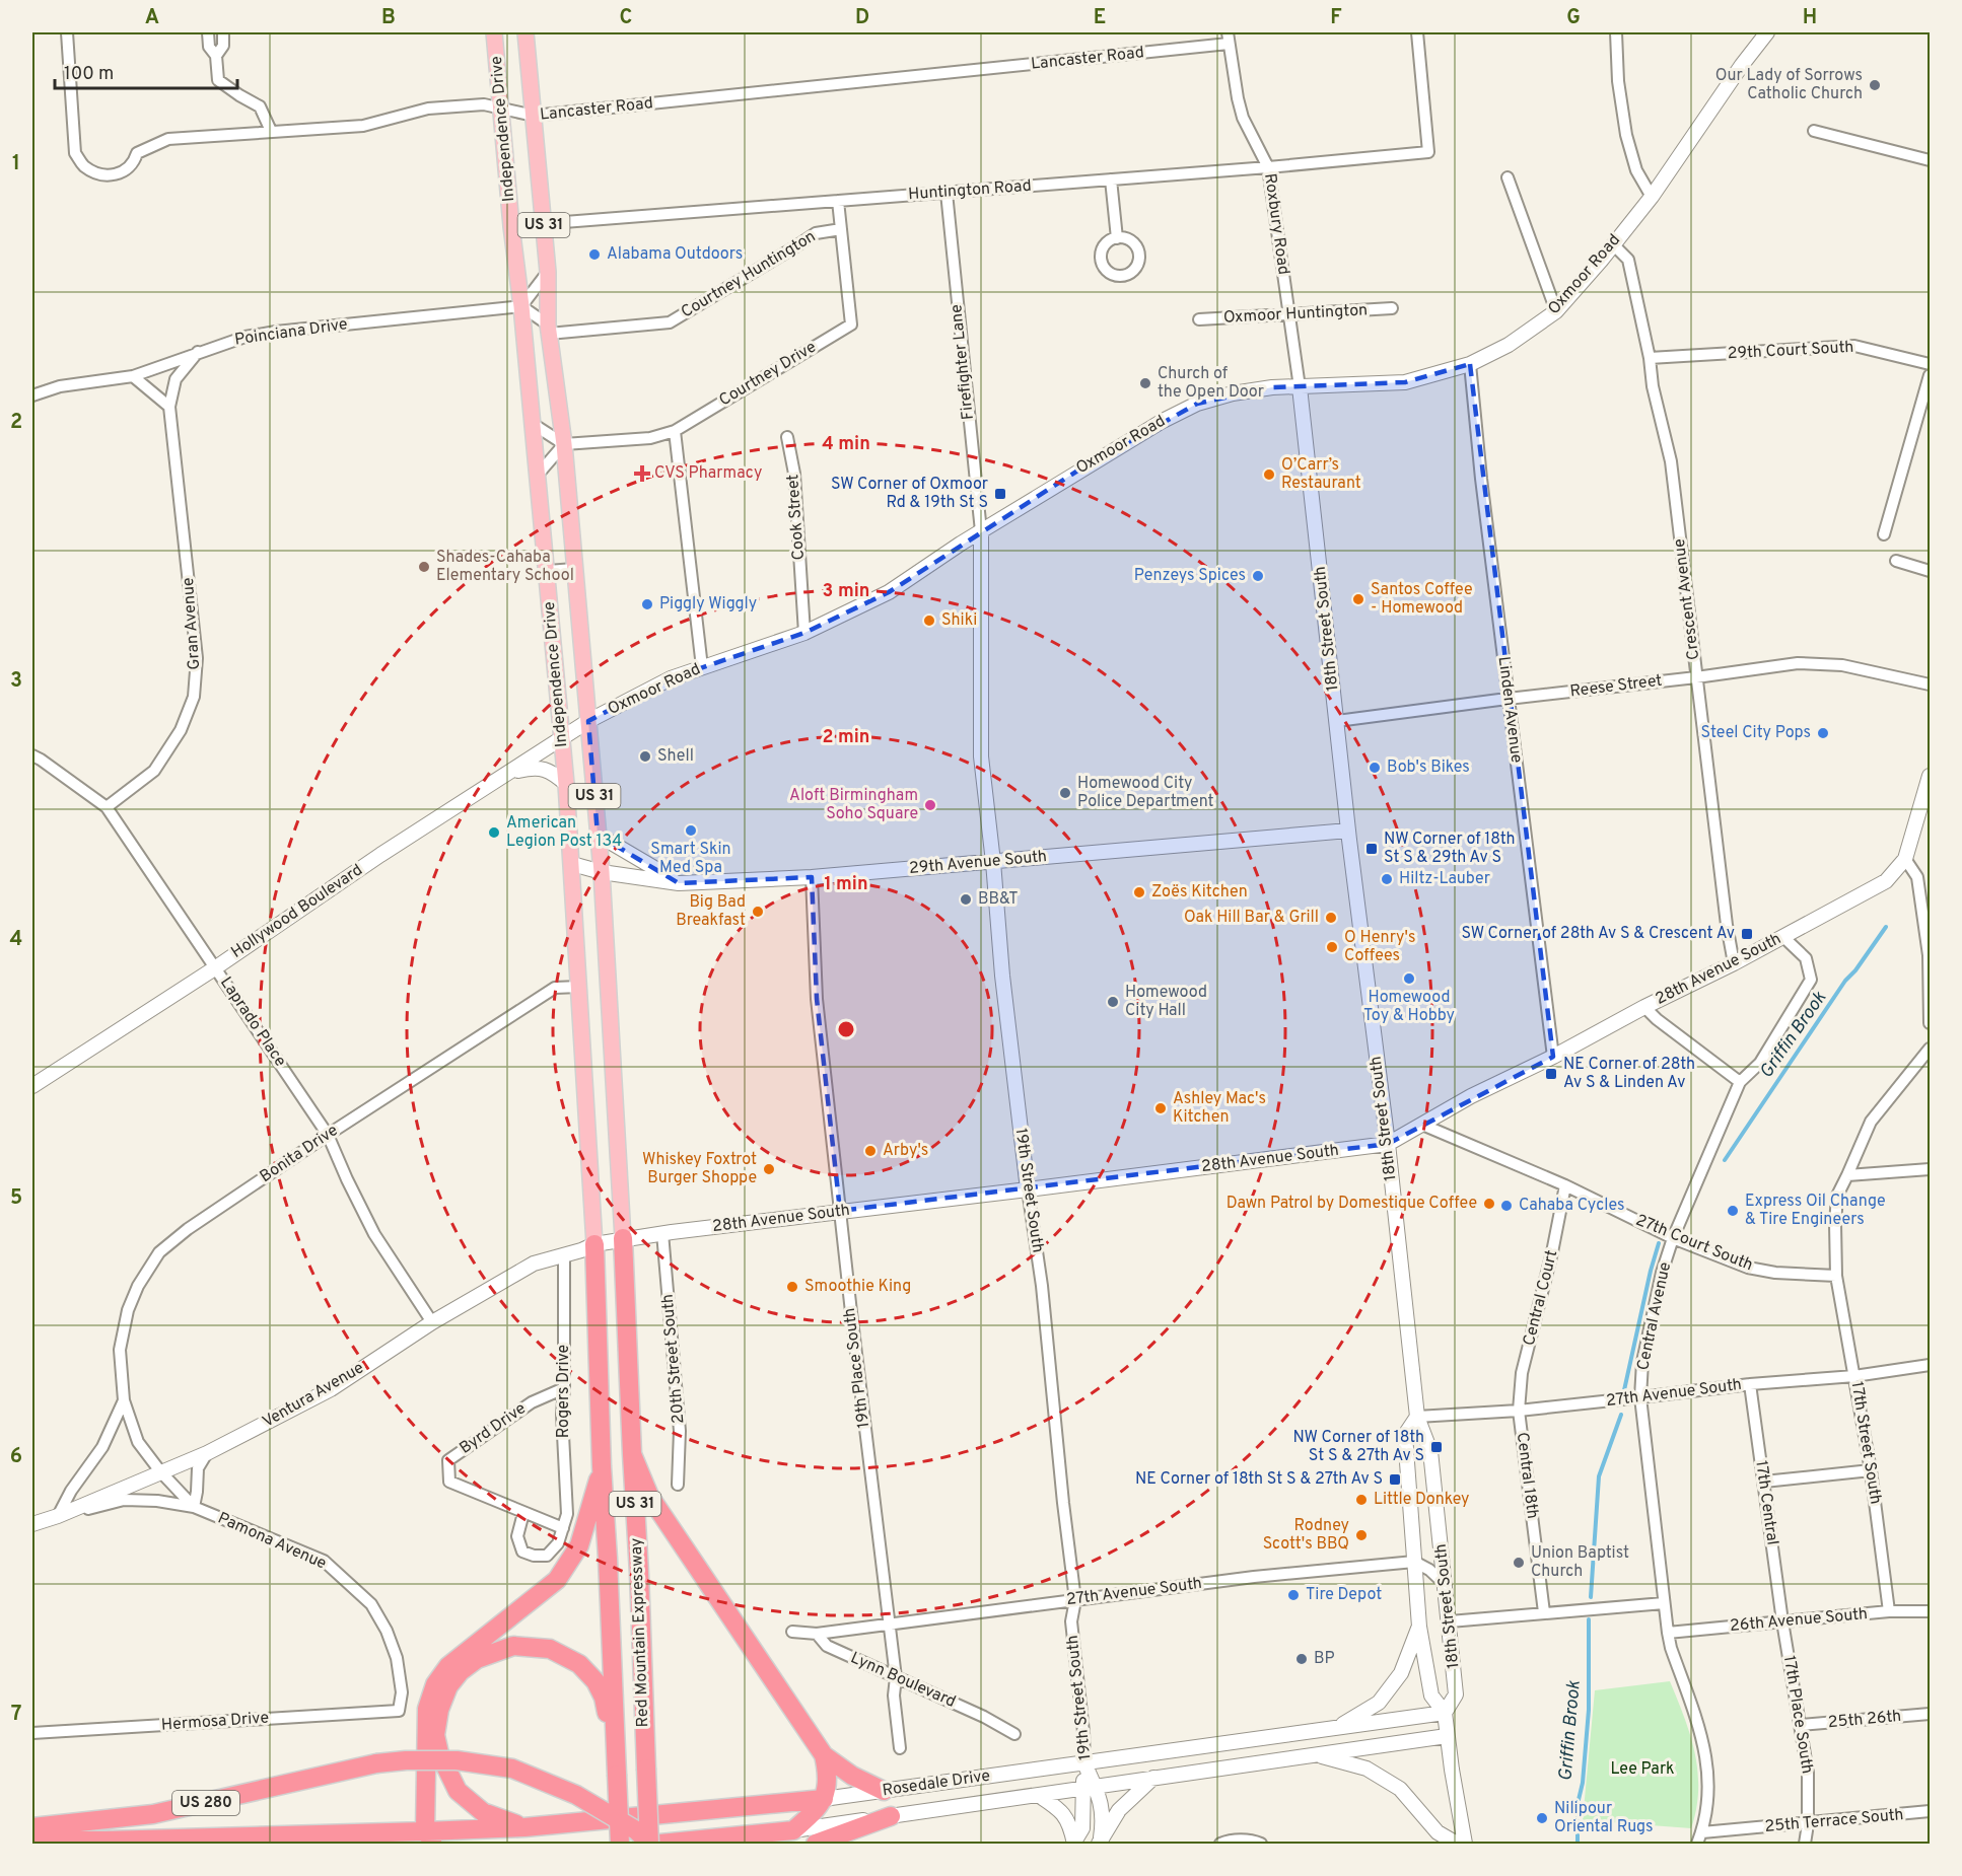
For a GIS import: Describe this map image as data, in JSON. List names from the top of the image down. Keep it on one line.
{"streets":{"highway":["US 31","Red Mountain Expressway","Rosedale Drive","US 280"],"main road":["Independence Drive","Oxmoor Road","18th Street South","29th Avenue South","Hollywood Boulevard","28th Avenue South","19th Street South","Ventura Avenue"],"street":["Lancaster Road","Huntington Road","Roxbury Road","Courtney Huntington","Oxmoor Huntington","Poinciana Drive","29th Court South","Firefighter Lane","Courtney Drive","Cook Street","Crescent Avenue","Gran Avenue","Reese Street","Linden Avenue","Laprado Place","Bonita Drive","27th Court South","Central Court","Central Avenue","20th Street South","19th Place South","Rogers Drive","27th Avenue South","Byrd Drive","17th Street South","Central 18th","17th Central","Pamona Avenue","26th Avenue South","Lynn Boulevard","17th Place South","25th 26th","Hermosa Drive","25th Terrace South"]},"crossings":[["Lancaster Road","Independence Drive"],["Lancaster Road","Roxbury Road"],["Independence Drive","Huntington Road"],["Independence Drive","Courtney Huntington"],["Independence Drive","Oxmoor Road"],["Independence Drive","Poinciana Drive"],["Independence Drive","Courtney Drive"],["Independence Drive","29th Avenue South"],["Independence Drive","Hollywood Boulevard"],["Independence Drive","28th Avenue South"],["Independence Drive","Bonita Drive"],["Independence Drive","Ventura Avenue"],["Independence Drive","Red Mountain Expressway"],["Huntington Road","Roxbury Road"],["Huntington Road","Firefighter Lane"],["Huntington Road","Courtney Drive"],["Roxbury Road","Oxmoor Road"],["Roxbury Road","Oxmoor Huntington"],["Roxbury Road","18th Street South"],["Courtney Huntington","Courtney Drive"],["Oxmoor Road","Firefighter Lane"],["Oxmoor Road","Cook Street"],["Oxmoor Road","Crescent Avenue"],["Oxmoor Road","18th Street South"],["Oxmoor Road","Linden Avenue"],["Oxmoor Road","Hollywood Boulevard"],["Oxmoor Road","19th Street South"],["Poinciana Drive","Gran Avenue"],["29th Court South","Crescent Avenue"],["Firefighter Lane","19th Street South"],["Crescent Avenue","Reese Street"],["Crescent Avenue","28th Avenue South"],["Gran Avenue","Laprado Place"],["18th Street South","Reese Street"],["18th Street South","29th Avenue South"],["18th Street South","28th Avenue South"],["18th Street South","27th Avenue South"],["18th Street South","Rosedale Drive"],["Reese Street","Linden Avenue"],["Linden Avenue","28th Avenue South"],["29th Avenue South","19th Street South"],["29th Avenue South","19th Place South"],["Hollywood Boulevard","Laprado Place"],["28th Avenue South","19th Street South"],["28th Avenue South","27th Court South"],["28th Avenue South","Central Avenue"],["28th Avenue South","20th Street South"],["28th Avenue South","19th Place South"],["28th Avenue South","Ventura Avenue"],["28th Avenue South","Red Mountain Expressway"],["Laprado Place","Bonita Drive"],["Laprado Place","Ventura Avenue"],["Bonita Drive","Ventura Avenue"],["Bonita Drive","Pamona Avenue"],["19th Street South","27th Avenue South"],["19th Street South","Rosedale Drive"],["27th Court South","Central Court"],["27th Court South","Central Avenue"],["27th Court South","17th Street South"],["Central Court","27th Avenue South"],["Central Court","Central 18th"],["Central Avenue","27th Avenue South"],["Central Avenue","26th Avenue South"],["Central Avenue","25th Terrace South"],["19th Place South","27th Avenue South"],["19th Place South","Lynn Boulevard"],["Rogers Drive","Ventura Avenue"],["Rogers Drive","Byrd Drive"],["27th Avenue South","17th Street South"],["27th Avenue South","Central 18th"],["27th Avenue South","17th Central"],["27th Avenue South","Lynn Boulevard"],["Ventura Avenue","Pamona Avenue"],["Ventura Avenue","Red Mountain Expressway"],["17th Street South","26th Avenue South"],["17th Central","26th Avenue South"],["17th Central","17th Place South"],["Pamona Avenue","Hermosa Drive"],["26th Avenue South","17th Place South"],["Red Mountain Expressway","US 280"],["17th Place South","25th 26th"],["17th Place South","25th Terrace South"]],"water":["Griffin Brook"],"parks":["Lee Park"],"places":{"other":["Our Lady of Sorrows Catholic Church","Alabama Outdoors","Church of the Open Door","O’Carr’s Restaurant","Shades-Cahaba Elementary School","Penzeys Spices","Santos Coffee - Homewood","Piggly Wiggly","Shiki","Steel City Pops","Shell","Bob's Bikes","Homewood City Police Department","Aloft Birmingham Soho Square","Smart Skin Med Spa","American Legion Post 134","Hiltz-Lauber","Zoës Kitchen","BB&T","Big Bad Breakfast","Oak Hill Bar & Grill","O Henry's Coffees","Homewood Toy & Hobby","Homewood City Hall","Ashley Mac's Kitchen","Arby's","Whiskey Foxtrot Burger Shoppe","Dawn Patrol by Domestique Coffee","Cahaba Cycles","Express Oil Change & Tire Engineers","Smoothie King","Little Donkey","Rodney Scott's BBQ","Union Baptist Church","Tire Depot","BP","Nilipour Oriental Rugs"],"health":["CVS Pharmacy"],"transit":["SW Corner of Oxmoor Rd & 19th St S","NW Corner of 18th St S & 29th Av S","SW Corner of 28th Av S & Crescent Av","NE Corner of 28th Av S & Linden Av","NW Corner of 18th St S & 27th Av S","NE Corner of 18th St S & 27th Av S"]},"scale_bar":"100 m","grid":{"columns":["A","B","C","D","E","F","G","H"],"rows":["1","2","3","4","5","6","7"]},"rings":["4 min","3 min","2 min","1 min"]}
